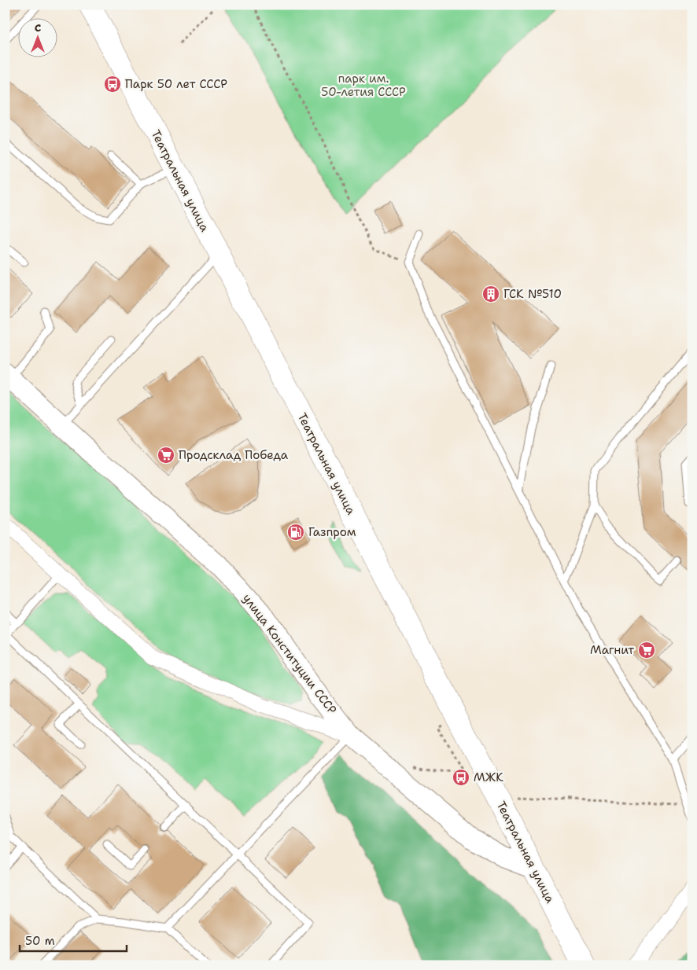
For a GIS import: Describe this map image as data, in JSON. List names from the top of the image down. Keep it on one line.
{"streets":{"main road":["Театральная улица"],"street":["улица Конституции СССР"]},"crossings":[["Театральная улица","улица Конституции СССР"]],"parks":["парк им. 50-летия СССР"],"places":{"bus stop":["Парк 50 лет СССР","МЖК"],"building":["ГСК №510"],"supermarket":["Продсклад Победа","Магнит"],"fuel station":["Газпром"]},"scale_bar":"50 m","north":"top"}
